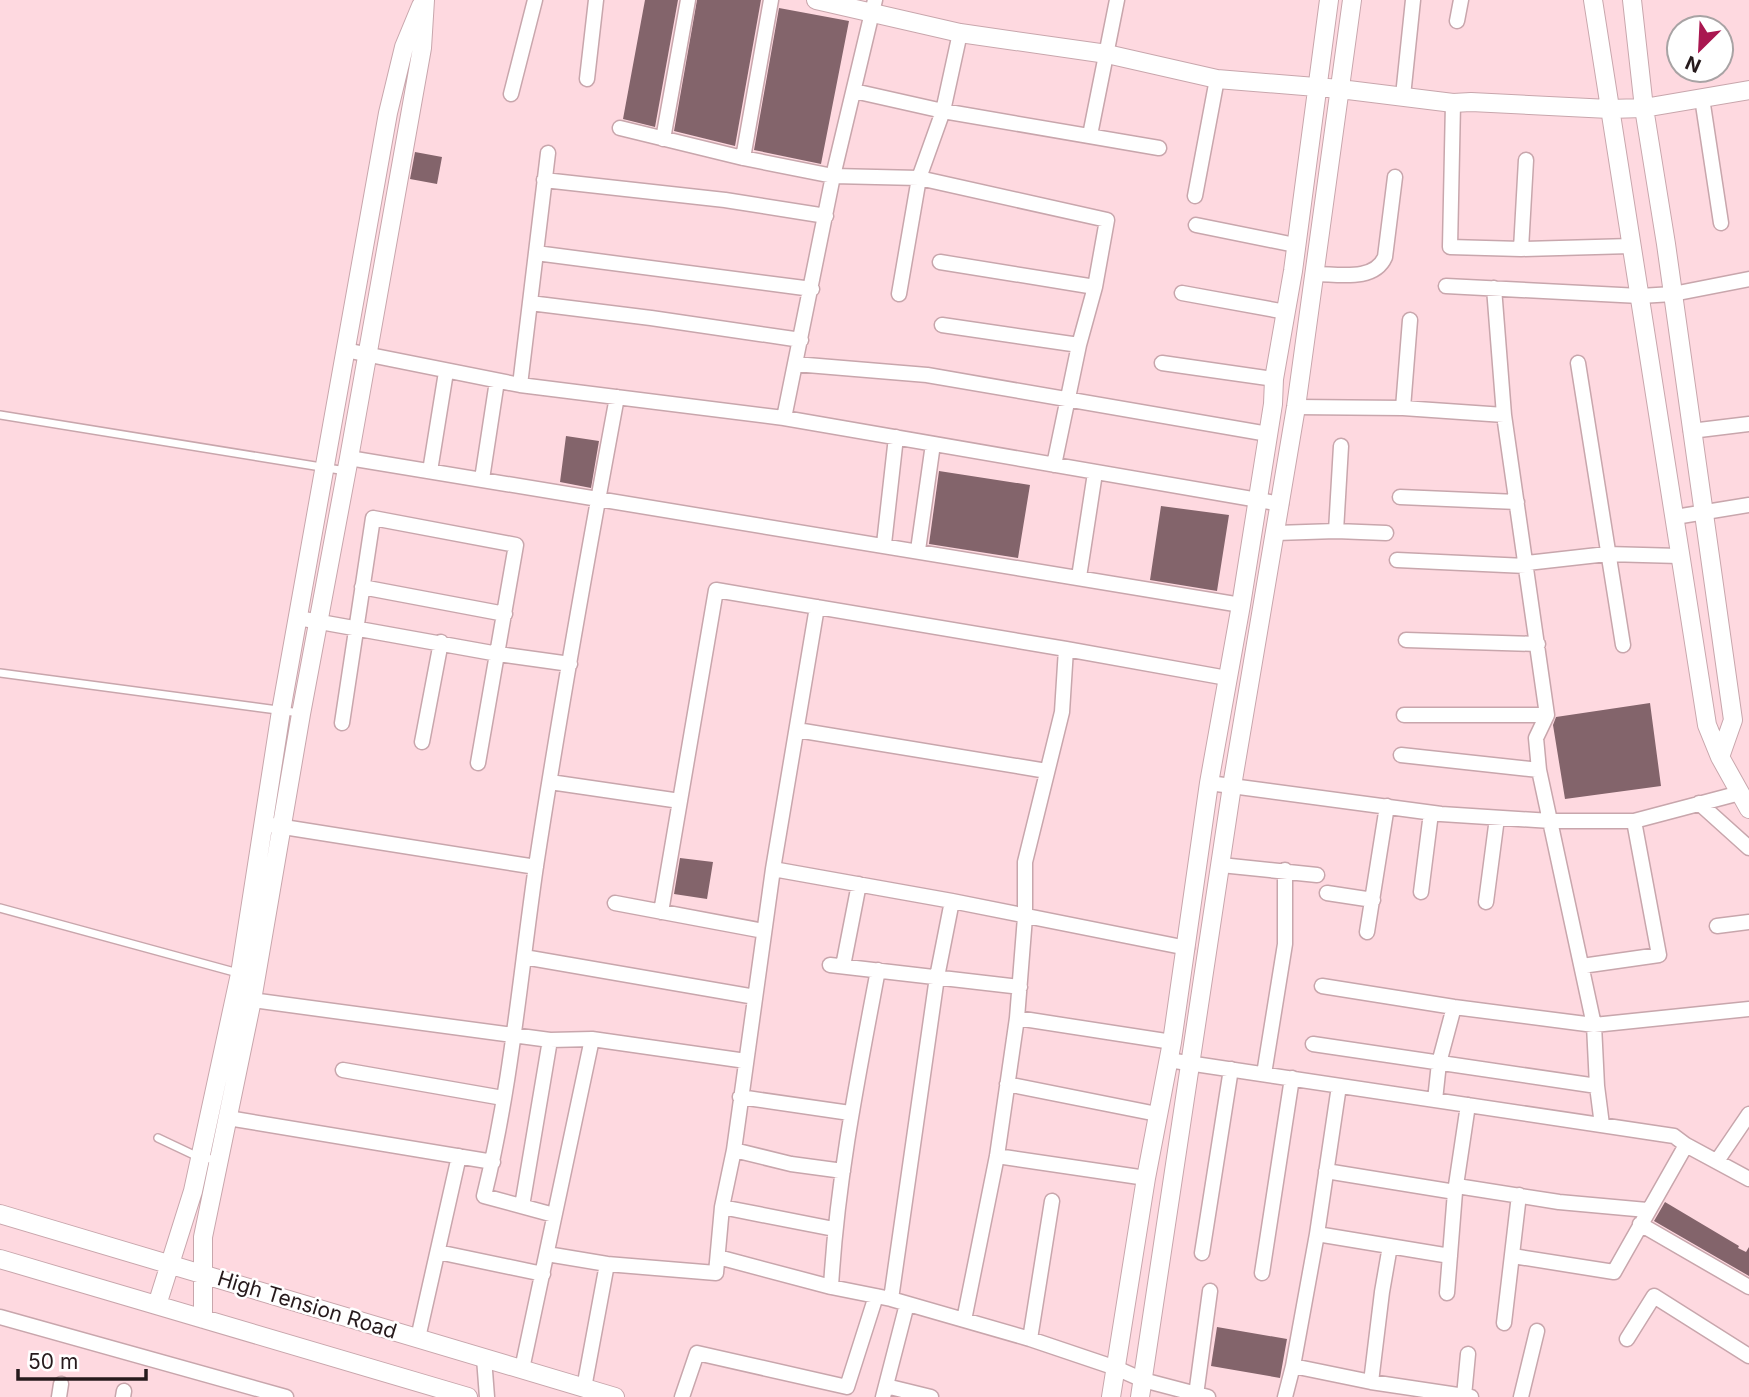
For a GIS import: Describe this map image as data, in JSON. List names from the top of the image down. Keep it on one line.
{"streets":{"street":["High Tension Road"]},"scale_bar":"50 m","north":"bottom left"}
